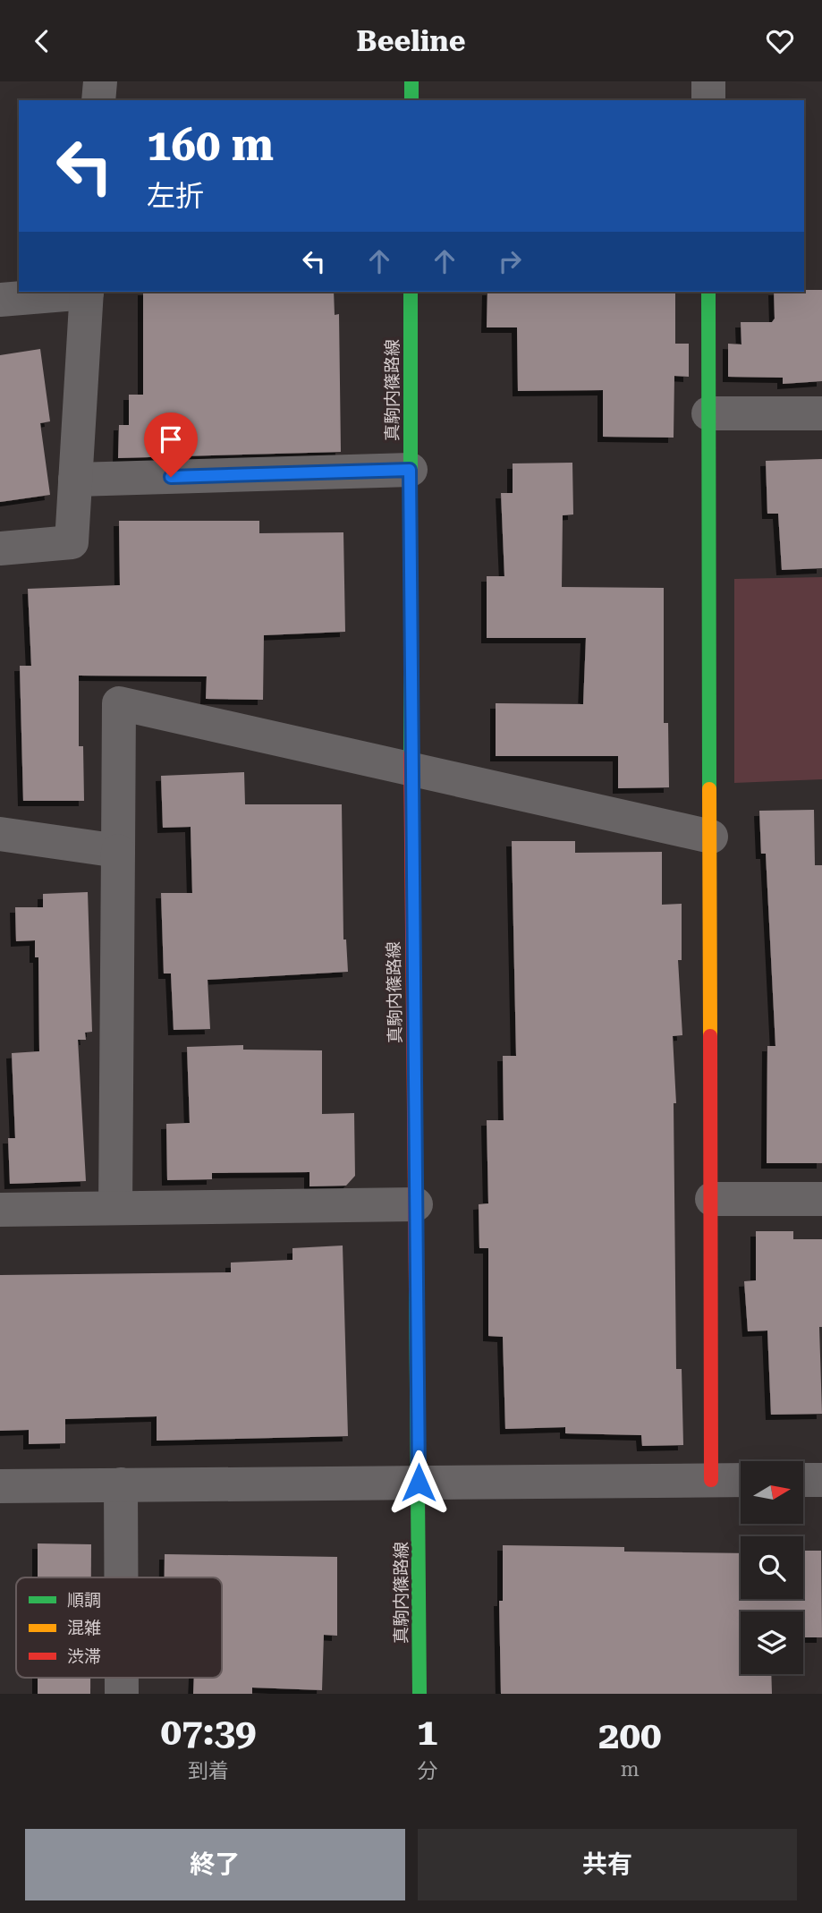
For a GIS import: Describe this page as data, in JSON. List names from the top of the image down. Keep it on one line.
{"streets":{"main road":["真駒内篠路線"]},"legend":["順調","混雑","渋滞"],"north":"right","page":{"header":"Beeline","turn":["160 m","左折"],"eta":["07:39","到着","1","分","200","m"],"buttons":["終了","共有"]}}
